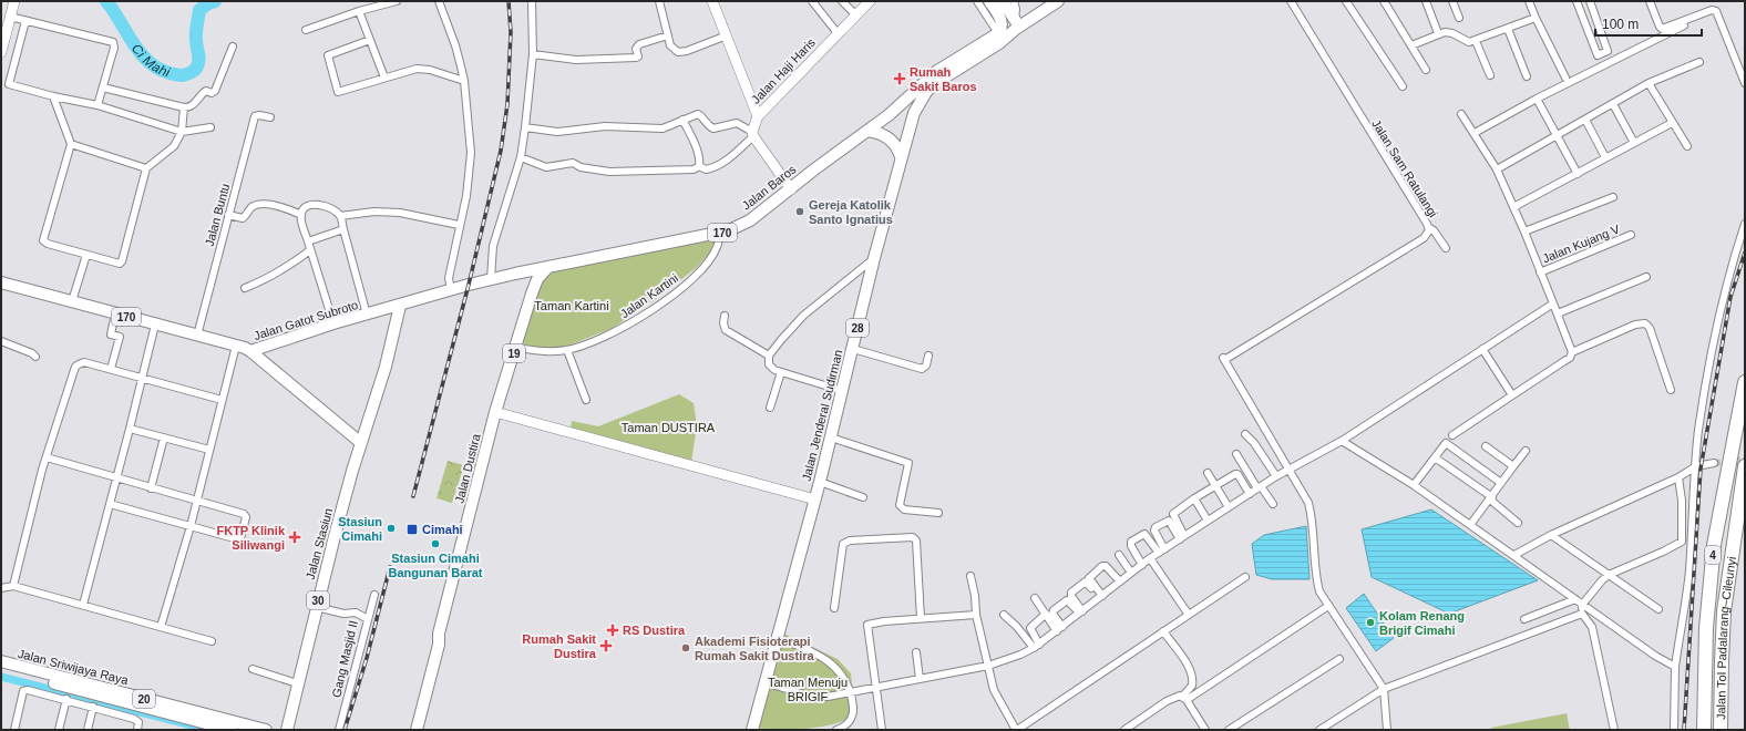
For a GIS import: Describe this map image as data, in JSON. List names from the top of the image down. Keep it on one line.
{"streets":{"highway":["4","Jalan Tol Padalarang–Cileunyi"],"main road":["Jalan Baros","170","Jalan Gatot Subroto","28","19","Jalan Jenderal Sudirman","Jalan Dustira","Jalan Stasiun","30","Jalan Sriwijaya Raya","20"],"street":["Jalan Haji Haris","Jalan Sam Ratulangi","Jalan Buntu","Jalan Kujang V","Jalan Kartini","Gang Masjid II"]},"crossings":[["Jalan Baros","Jalan Kartini"],["Jalan Baros","Jalan Gatot Subroto"],["Jalan Baros","Jalan Dustira"],["Jalan Buntu","Jalan Gatot Subroto"],["Jalan Kartini","Jalan Dustira"],["Jalan Gatot Subroto","Jalan Stasiun"],["Jalan Stasiun","Gang Masjid II"]],"water":["Ci Mahi"],"parks":["Taman Kartini","Taman DUSTIRA","Taman Menuju BRIGIF"],"places":{"health":["Rumah Sakit Baros","FKTP Klinik Siliwangi","RS Dustira","Rumah Sakit Dustira"],"other":["Gereja Katolik Santo Ignatius","Stasiun Cimahi","Stasiun Cimahi Bangunan Barat","Kolam Renang Brigif Cimahi","Akademi Fisioterapi Rumah Sakit Dustira"],"transit":["Cimahi"]},"scale_bar":"100 m"}
